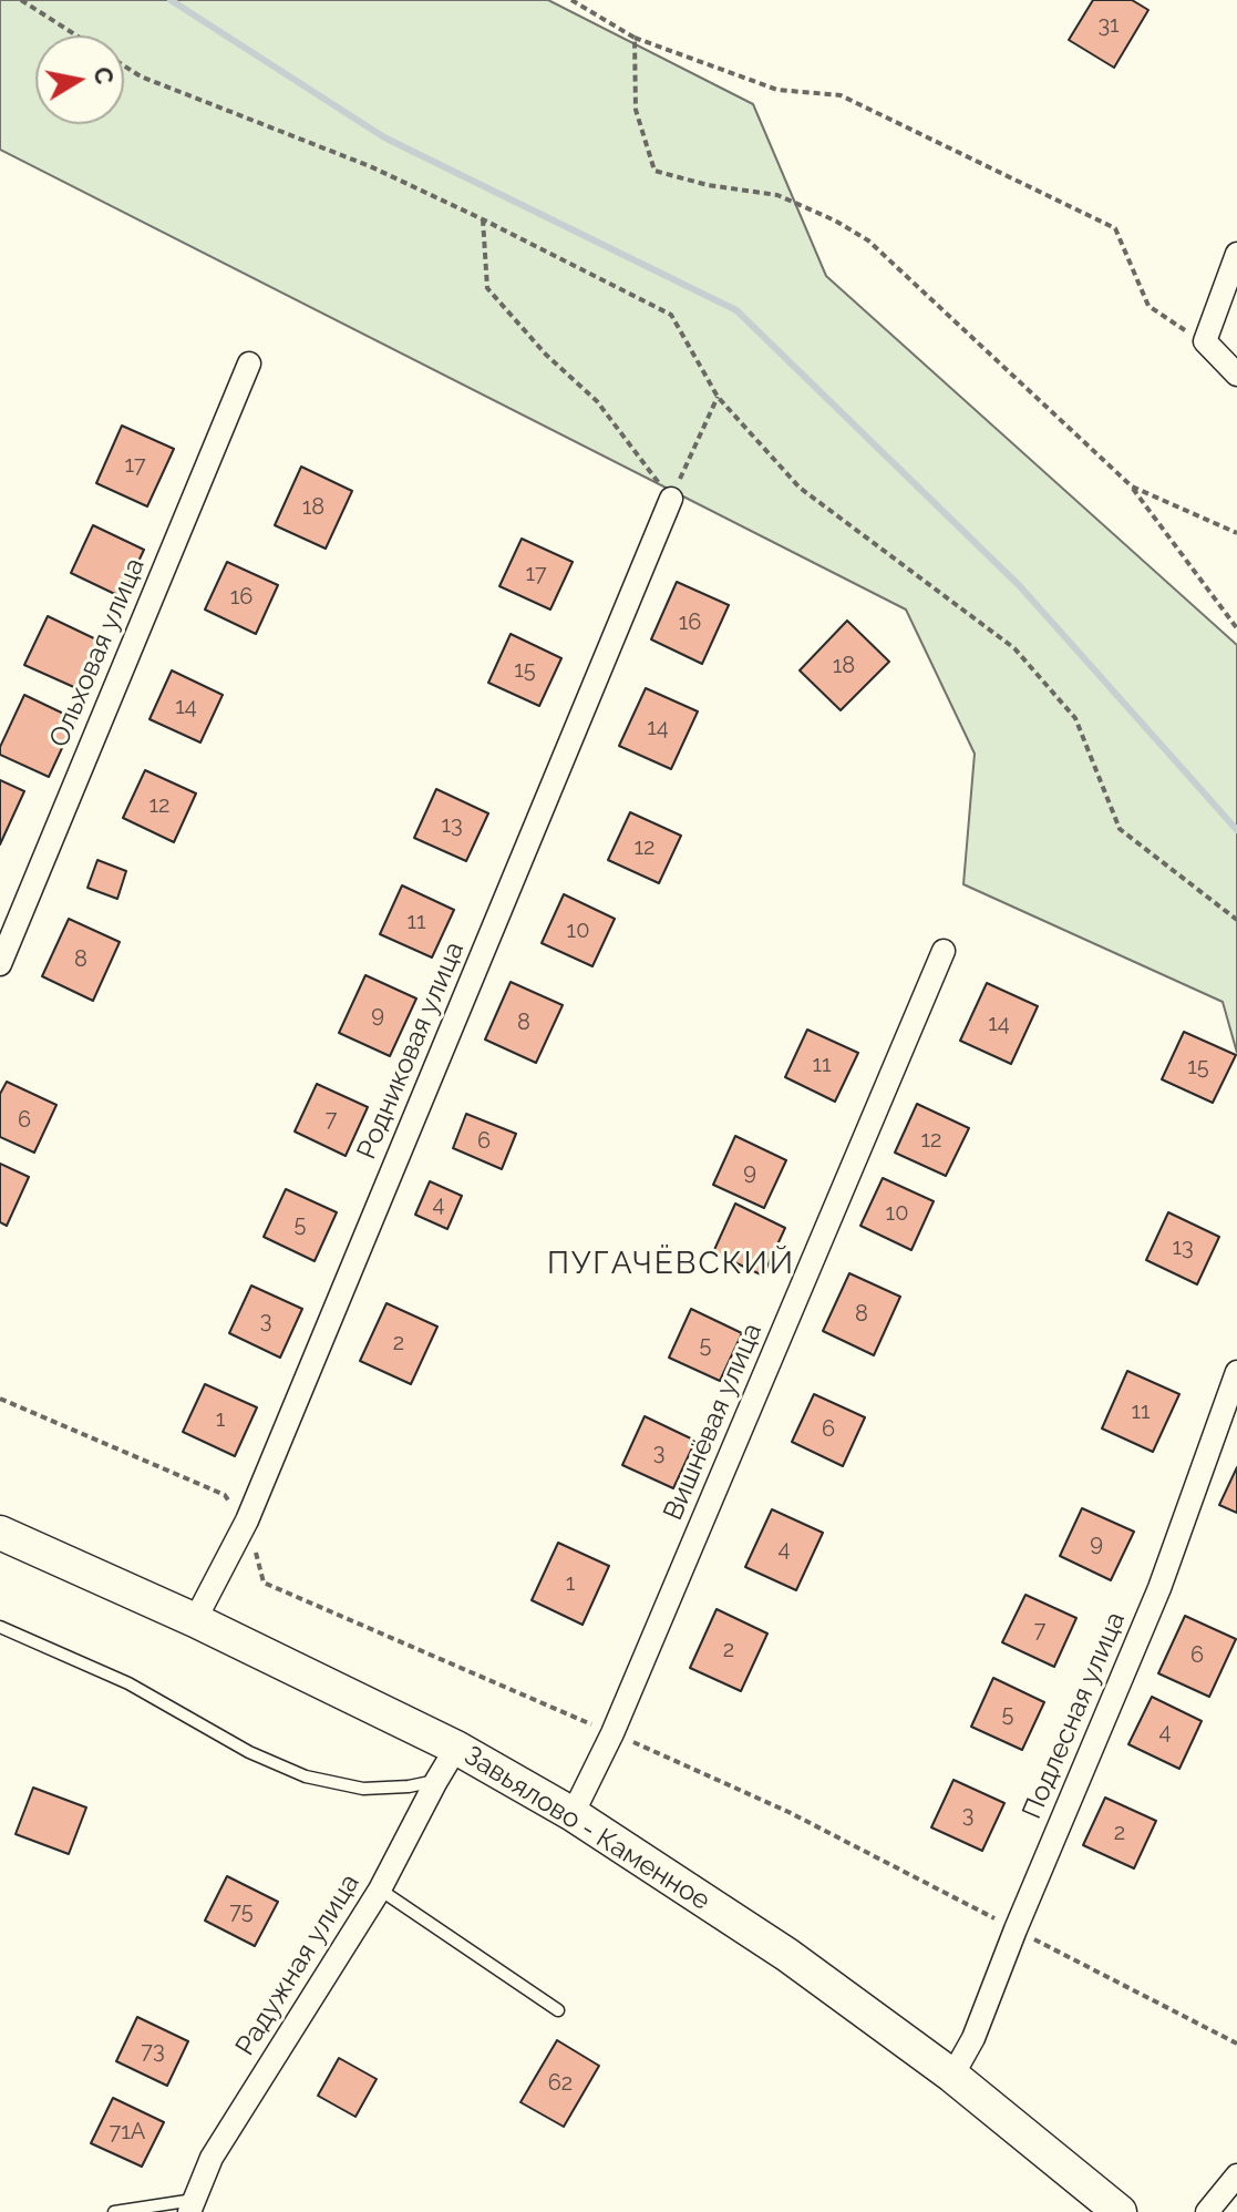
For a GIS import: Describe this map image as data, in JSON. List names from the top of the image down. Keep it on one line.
{"streets":{"main road":["Завьялово - Каменное"],"street":["Ольховая улица","Родниковая улица","Вишнёвая улица","Подлесная улица","Радужная улица"]},"crossings":[["Родниковая улица","Завьялово - Каменное"],["Вишнёвая улица","Завьялово - Каменное"],["Подлесная улица","Завьялово - Каменное"],["Завьялово - Каменное","Радужная улица"]],"districts":["ПУГАЧЁВСКИЙ"],"house_numbers":["31","17","18","17","16","16","18","15","14","14","12","13","12","11","10","8","9","8","14","11","15","7","6","12","6","9","4","10","5","13","8","3","2","5","11","1","6","3","9","4","1","7","2","6","5","4","3","2","75","73","62","71А"],"north":"right"}
